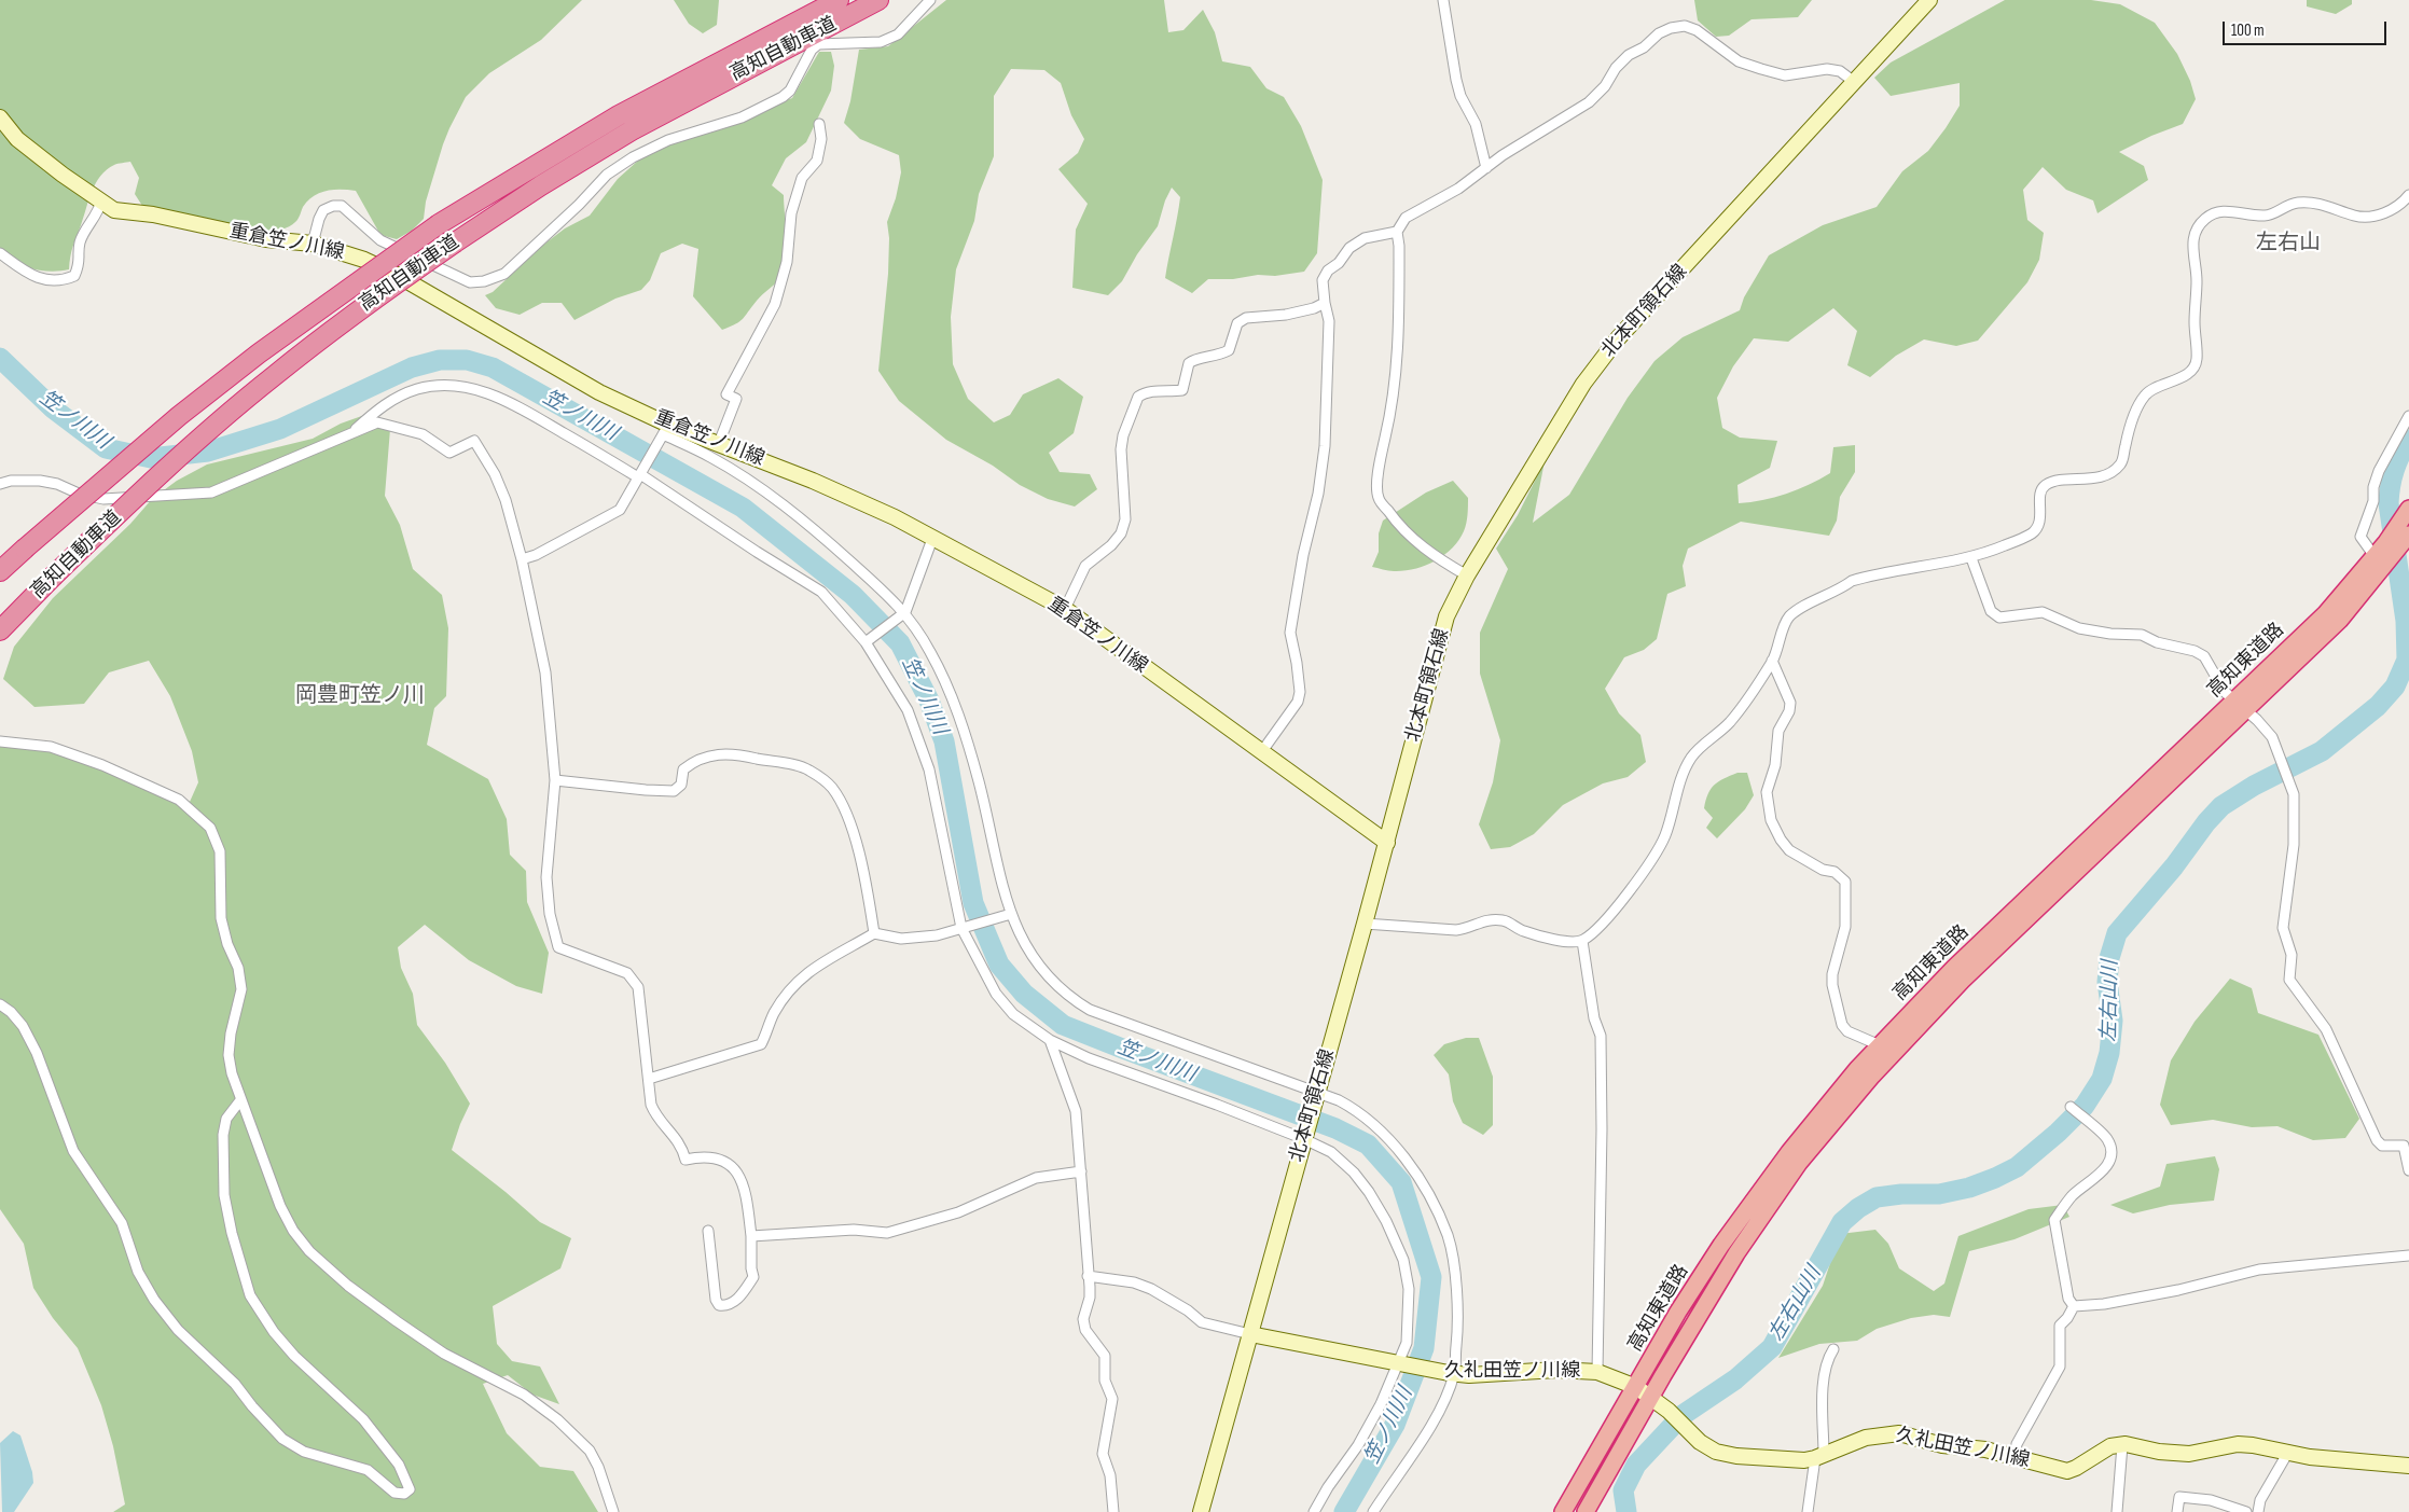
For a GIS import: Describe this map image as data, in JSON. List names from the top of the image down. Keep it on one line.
{"streets":{"highway":["高知自動車道","高知東道路"],"main road":["重倉笠ノ川線","北本町領石線","久礼田笠ノ川線"]},"crossings":[["重倉笠ノ川線","北本町領石線"],["北本町領石線","久礼田笠ノ川線"],["高知東道路","久礼田笠ノ川線"]],"districts":["左右山","岡豊町笠ノ川"],"water":["笠ノ川川","左右山川"],"scale_bar":"100 m"}
